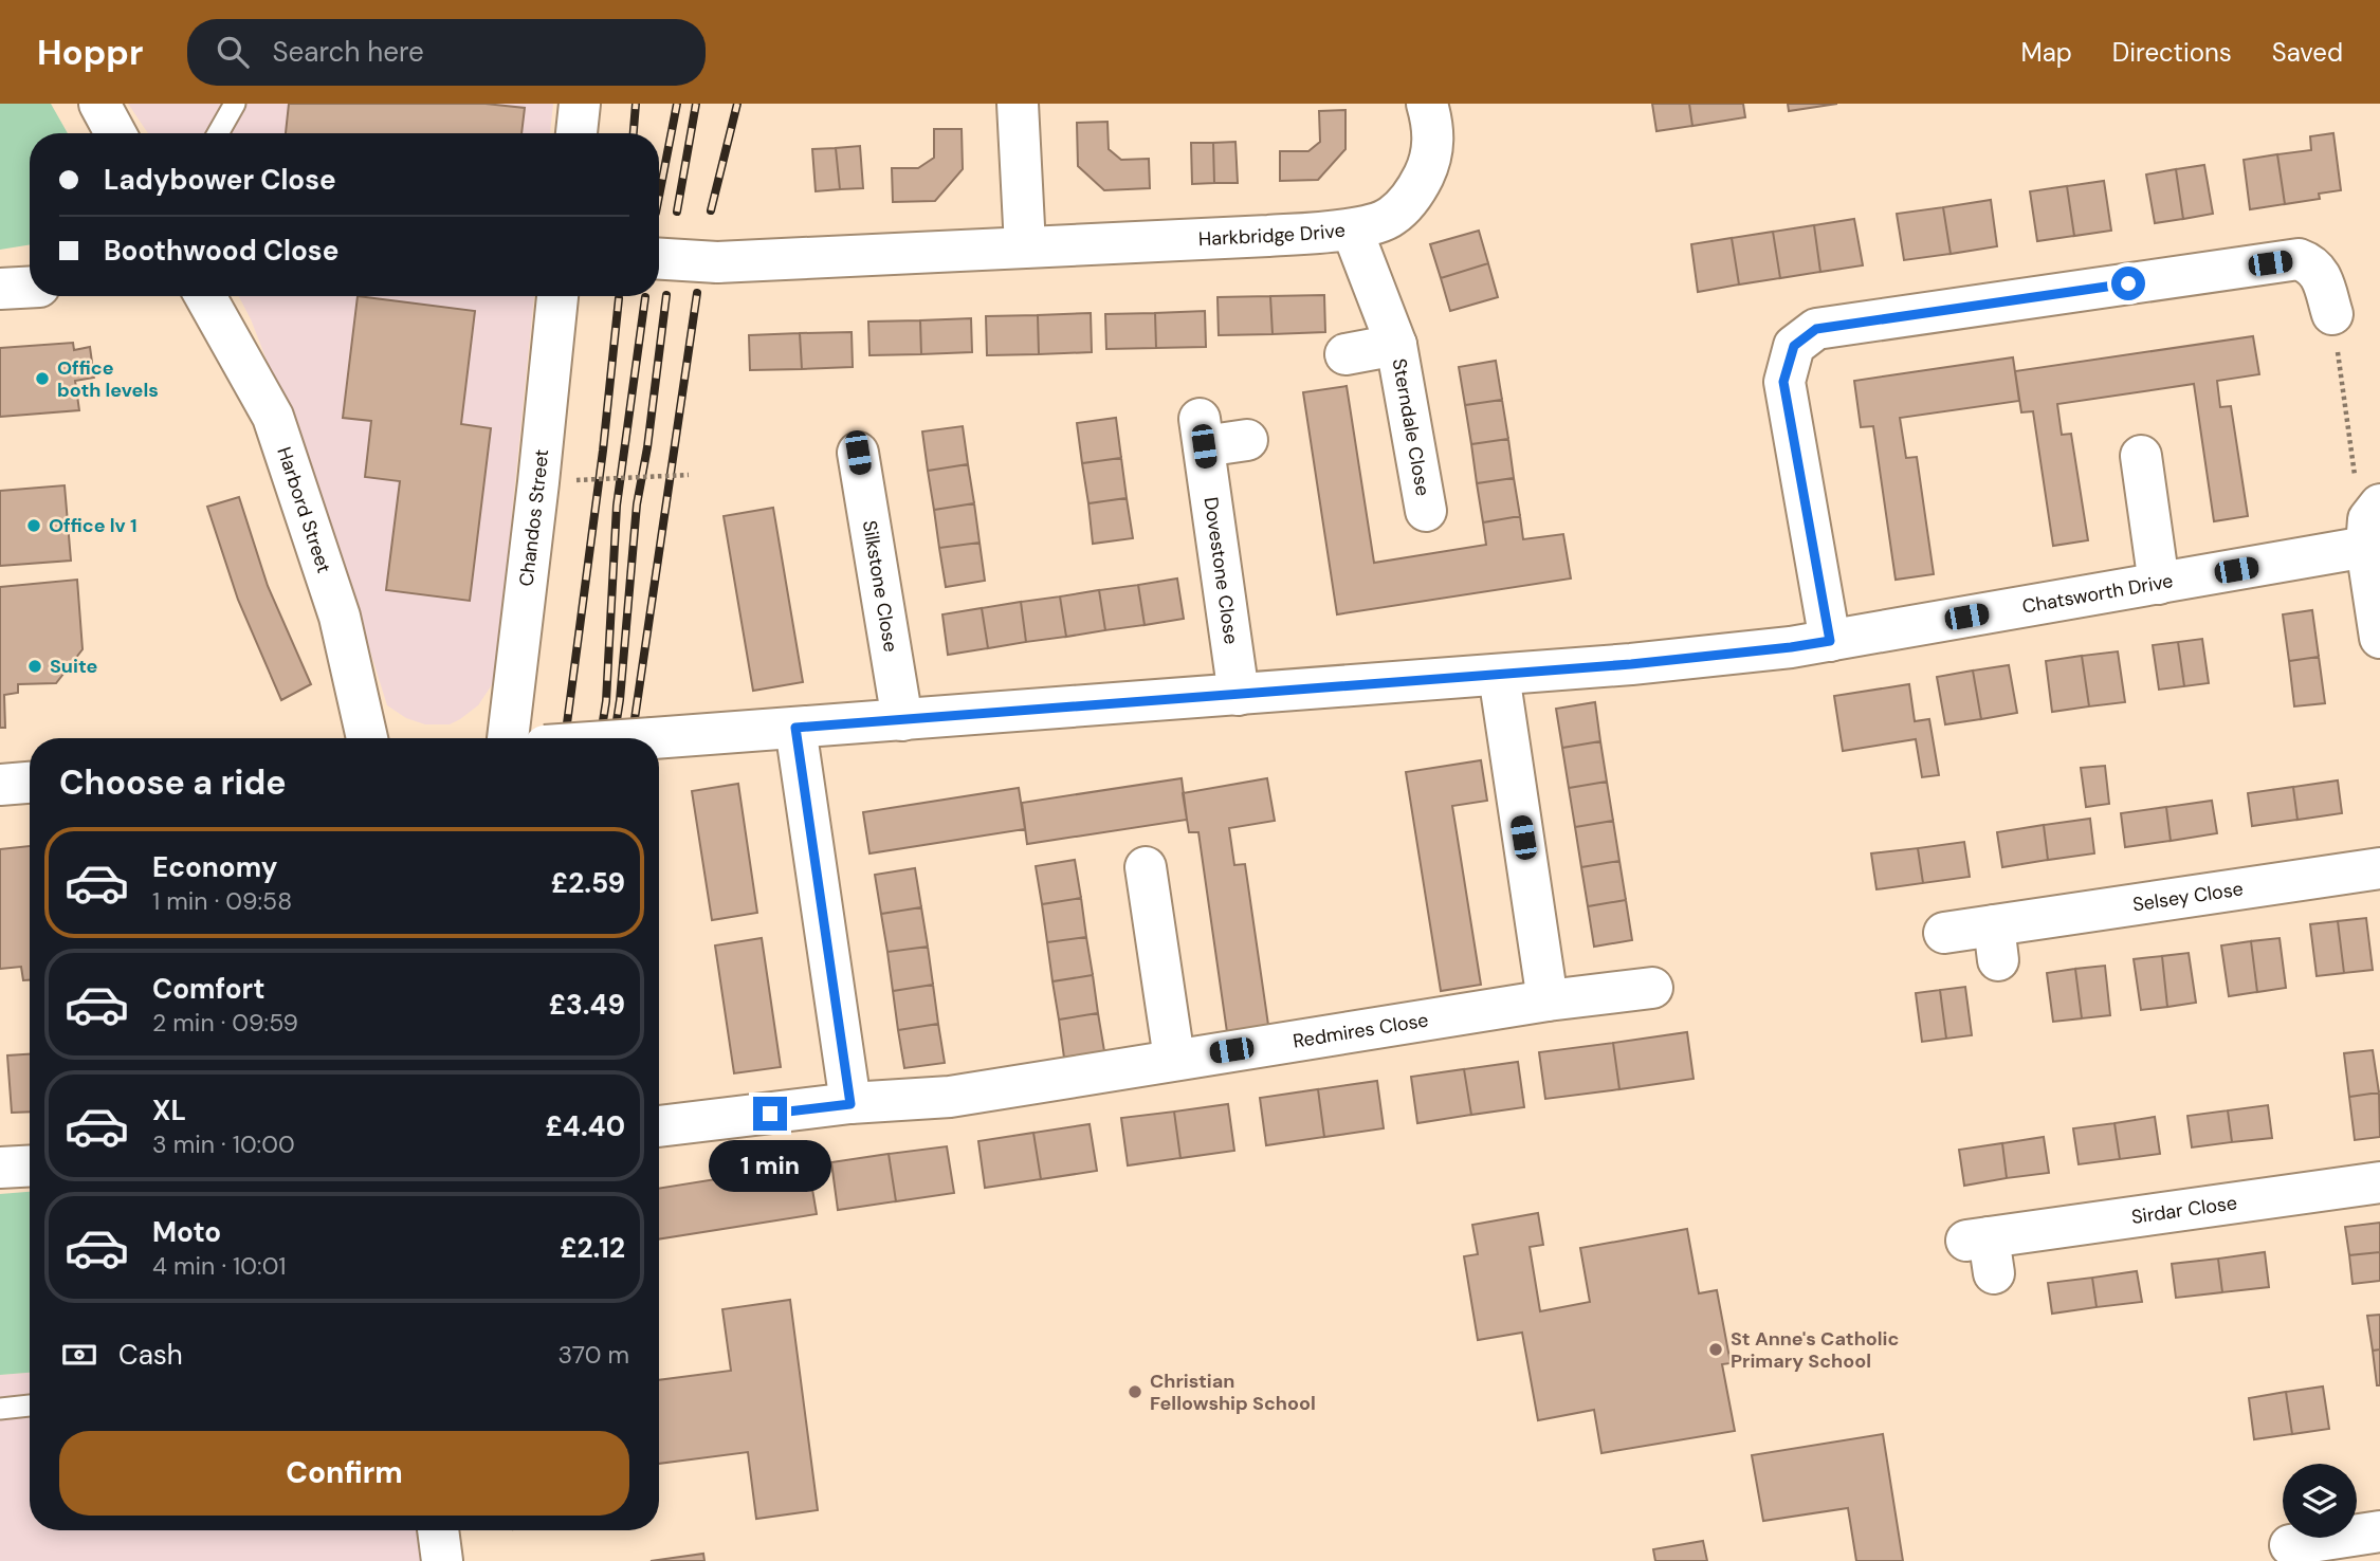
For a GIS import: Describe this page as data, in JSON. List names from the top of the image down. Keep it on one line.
{"streets":{"street":["Harkbridge Drive","Sterndale Close","Harbord Street","Chandos Street","Dovestone Close","Silkstone Close","Chatsworth Drive","Selsey Close","Redmires Close","Sirdar Close"]},"crossings":[["Harkbridge Drive","Sterndale Close"],["Dovestone Close","Chatsworth Drive"],["Silkstone Close","Chatsworth Drive"]],"places":["Office both levels","Office lv 1","Suite","St Anne's Catholic Primary School","Christian Fellowship School"],"page":{"header":"Hoppr","search":"Search here","nav":["Map","Directions","Saved"],"banner":["Ladybower Close","Boothwood Close"],"heading":"Choose a ride","list":[{"name":"Economy","note":"1 min · 09:58","value":"£2.59"},{"name":"Comfort","note":"2 min · 09:59","value":"£3.49"},{"name":"XL","note":"3 min · 10:00","value":"£4.40"},{"name":"Moto","note":"4 min · 10:01","value":"£2.12"}],"bubble":"1 min","pay":["Cash","370 m"],"buttons":"Confirm"}}
